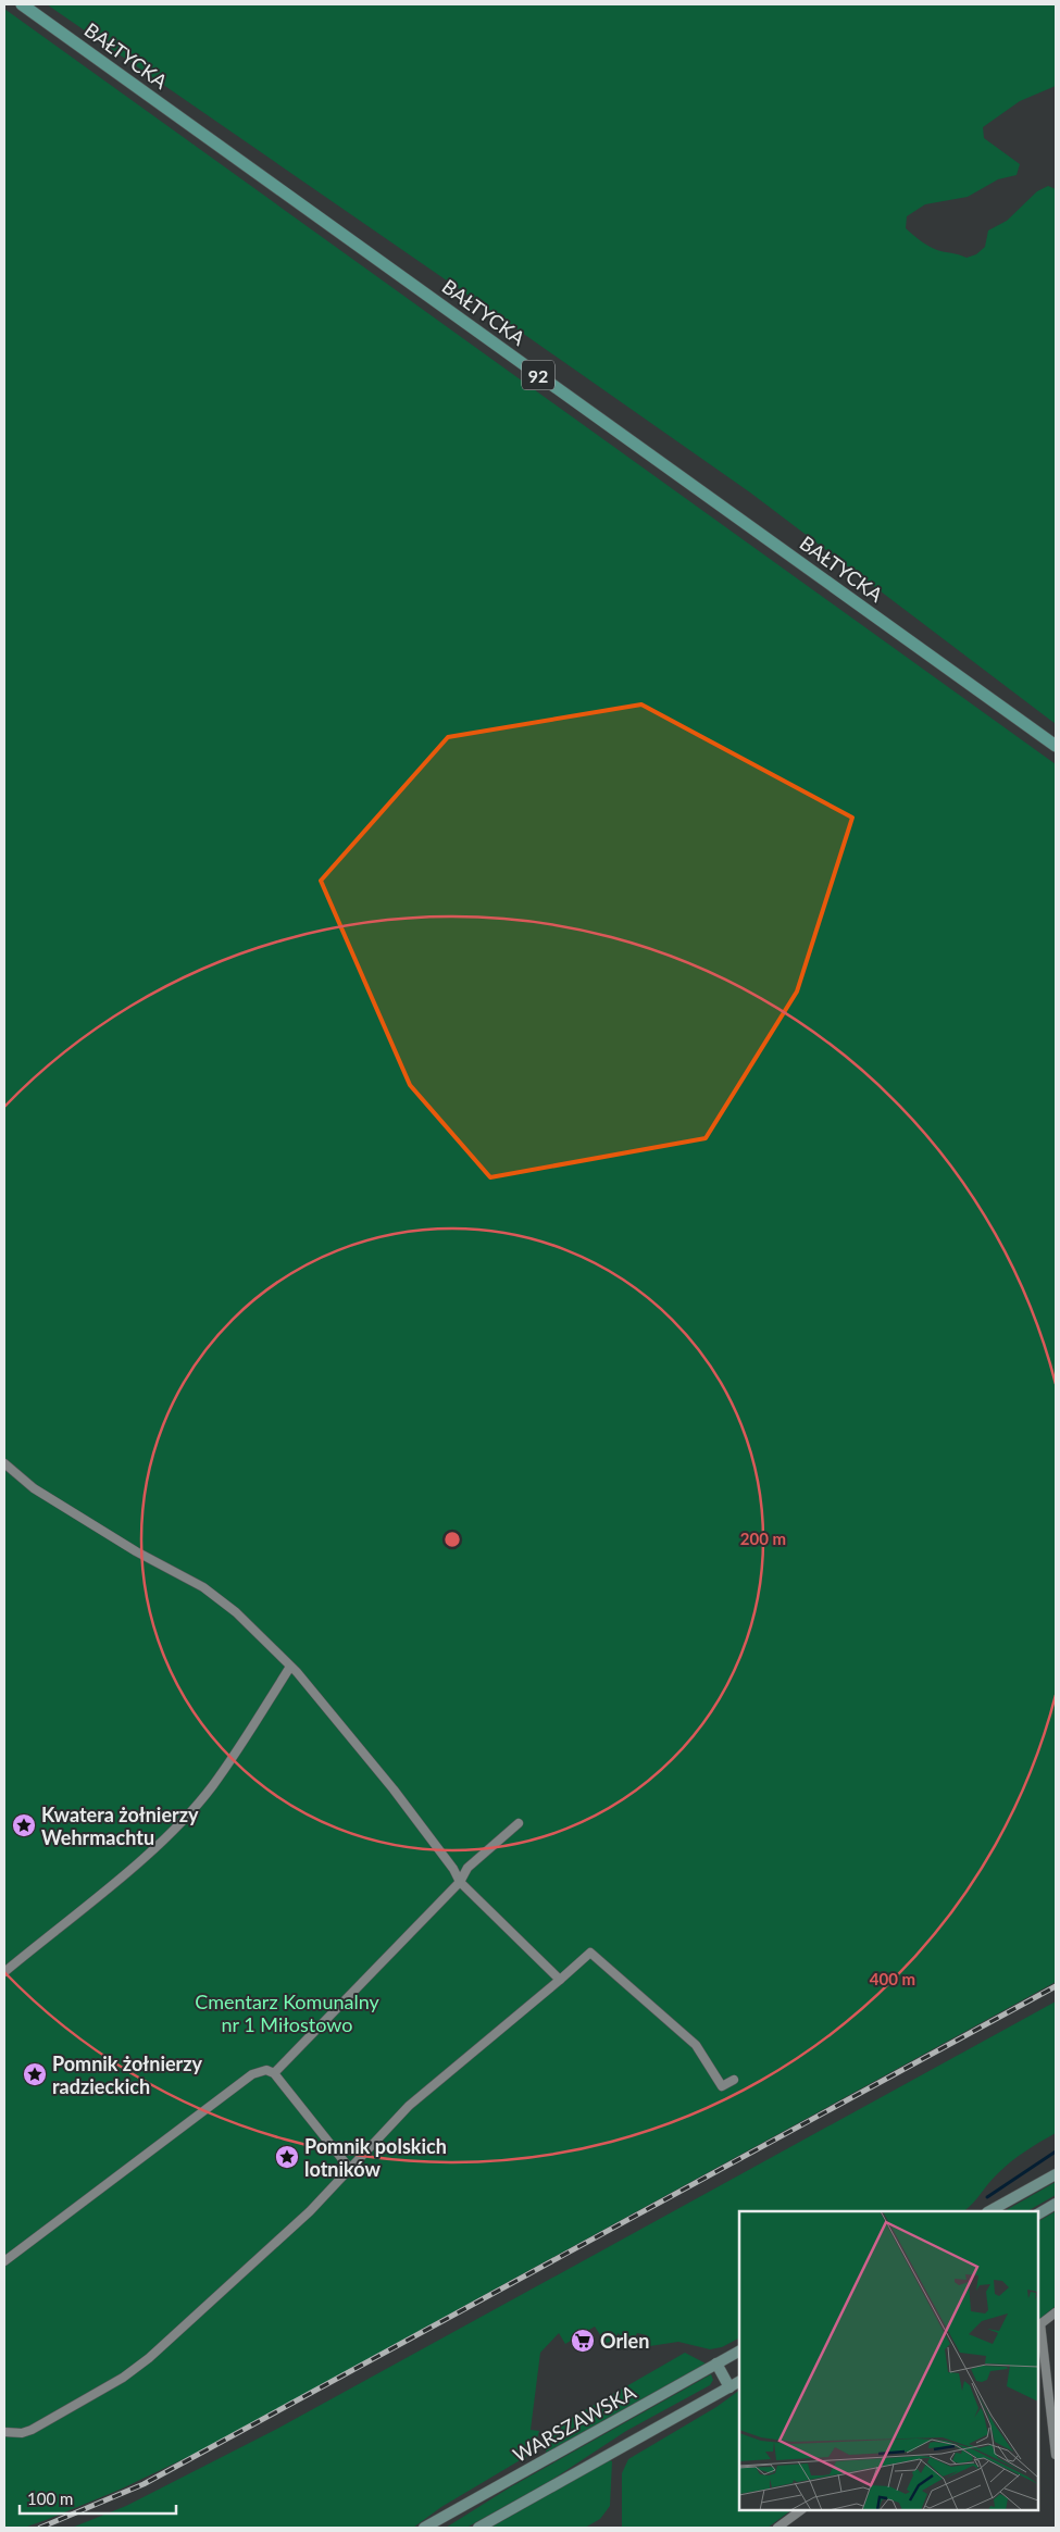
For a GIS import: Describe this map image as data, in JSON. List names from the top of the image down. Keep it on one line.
{"streets":{"main road":["BAŁTYCKA","92","WARSZAWSKA"]},"parks":["Cmentarz Komunalny nr 1 Miłostowo"],"places":{"place":["Kwatera żołnierzy Wehrmachtu","Pomnik żołnierzy radzieckich","Pomnik polskich lotników"],"supermarket":["Orlen"]},"scale_bar":"100 m","rings":["200 m","400 m"]}
